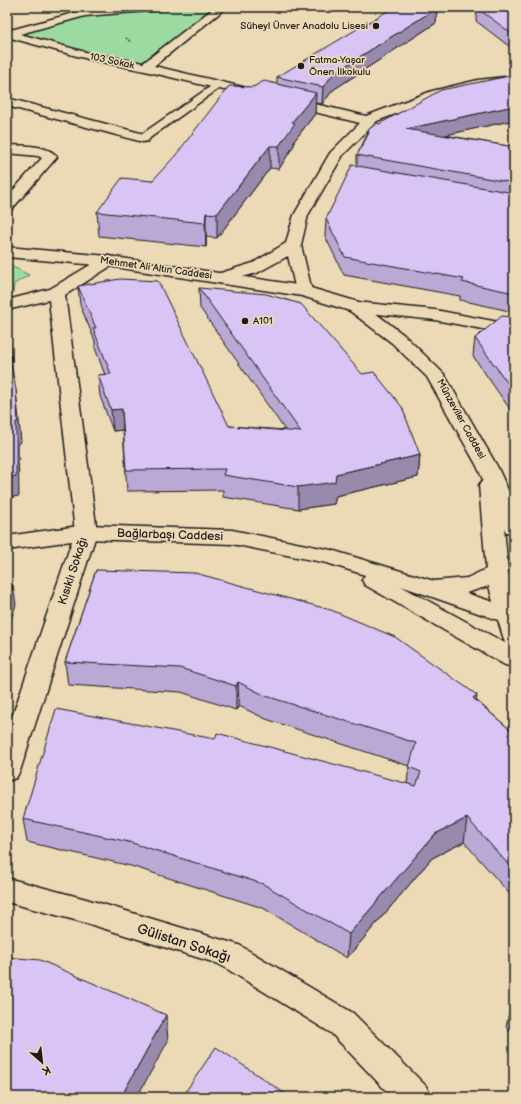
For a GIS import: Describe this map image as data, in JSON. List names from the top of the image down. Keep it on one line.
{"streets":{"street":["103 Sokak","Mehmet Ali Altın Caddesi","Münzeviler Caddesi","Bağlarbaşı Caddesi","Kısıklı Sokağı","Gülistan Sokağı"]},"crossings":[["Mehmet Ali Altın Caddesi","Münzeviler Caddesi"],["Münzeviler Caddesi","Bağlarbaşı Caddesi"],["Bağlarbaşı Caddesi","Kısıklı Sokağı"]],"places":["Süheyl Ünver Anadolu Lisesi","Fatma-Yaşar Önen İlkokulu","A101"],"north":"bottom right"}
